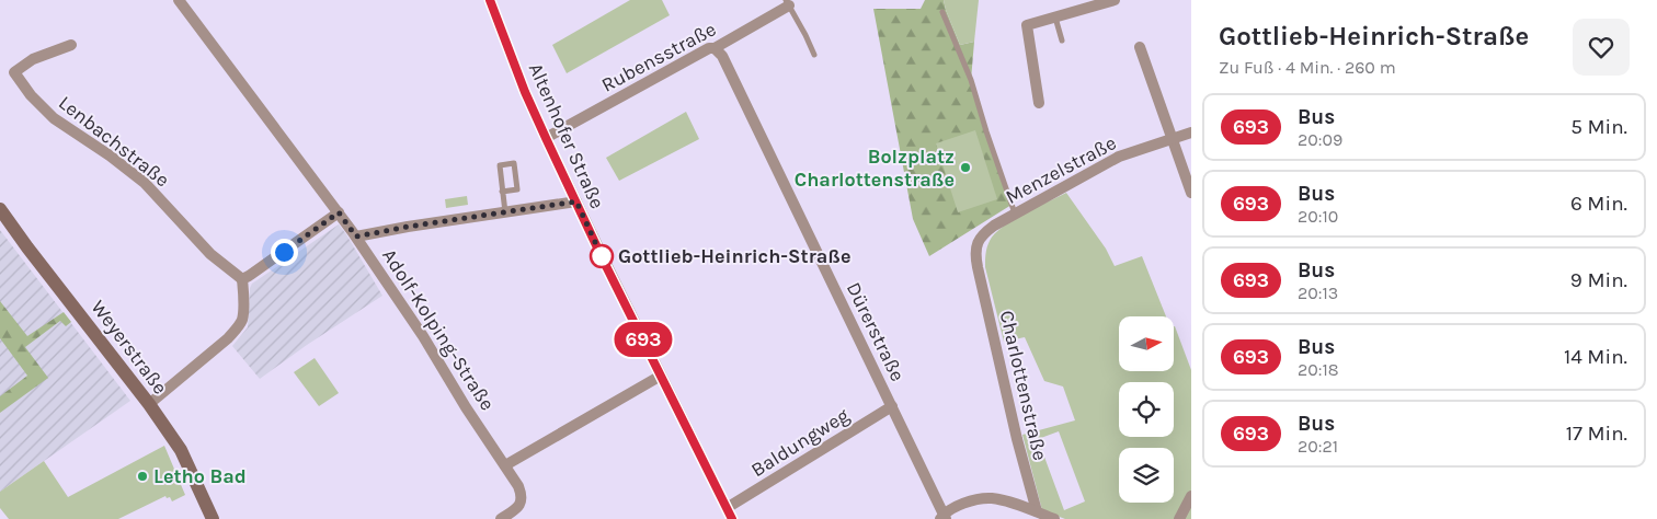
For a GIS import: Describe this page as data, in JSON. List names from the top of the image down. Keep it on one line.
{"streets":{"main road":["Weyerstraße"],"street":["Rubensstraße","Altenhofer Straße","Lenbachstraße","Menzelstraße","Adolf-Kolping-Straße","Dürerstraße","Charlottenstraße","Baldungweg"]},"crossings":[["Rubensstraße","Altenhofer Straße"],["Rubensstraße","Dürerstraße"],["Altenhofer Straße","Baldungweg"],["Menzelstraße","Charlottenstraße"],["Dürerstraße","Baldungweg"]],"places":["Bolzplatz Charlottenstraße","Gottlieb-Heinrich-Straße","Letho Bad"],"lines":["bus line 693"],"north":"right","page":{"on_map":"693","heading":["Gottlieb-Heinrich-Straße","Zu Fuß · 4 Min. · 260 m"],"list":[{"mark":"693","name":"Bus","note":"20:09","value":"5 Min."},{"mark":"693","name":"Bus","note":"20:10","value":"6 Min."},{"mark":"693","name":"Bus","note":"20:13","value":"9 Min."},{"mark":"693","name":"Bus","note":"20:18","value":"14 Min."},{"mark":"693","name":"Bus","note":"20:21","value":"17 Min."}]}}
